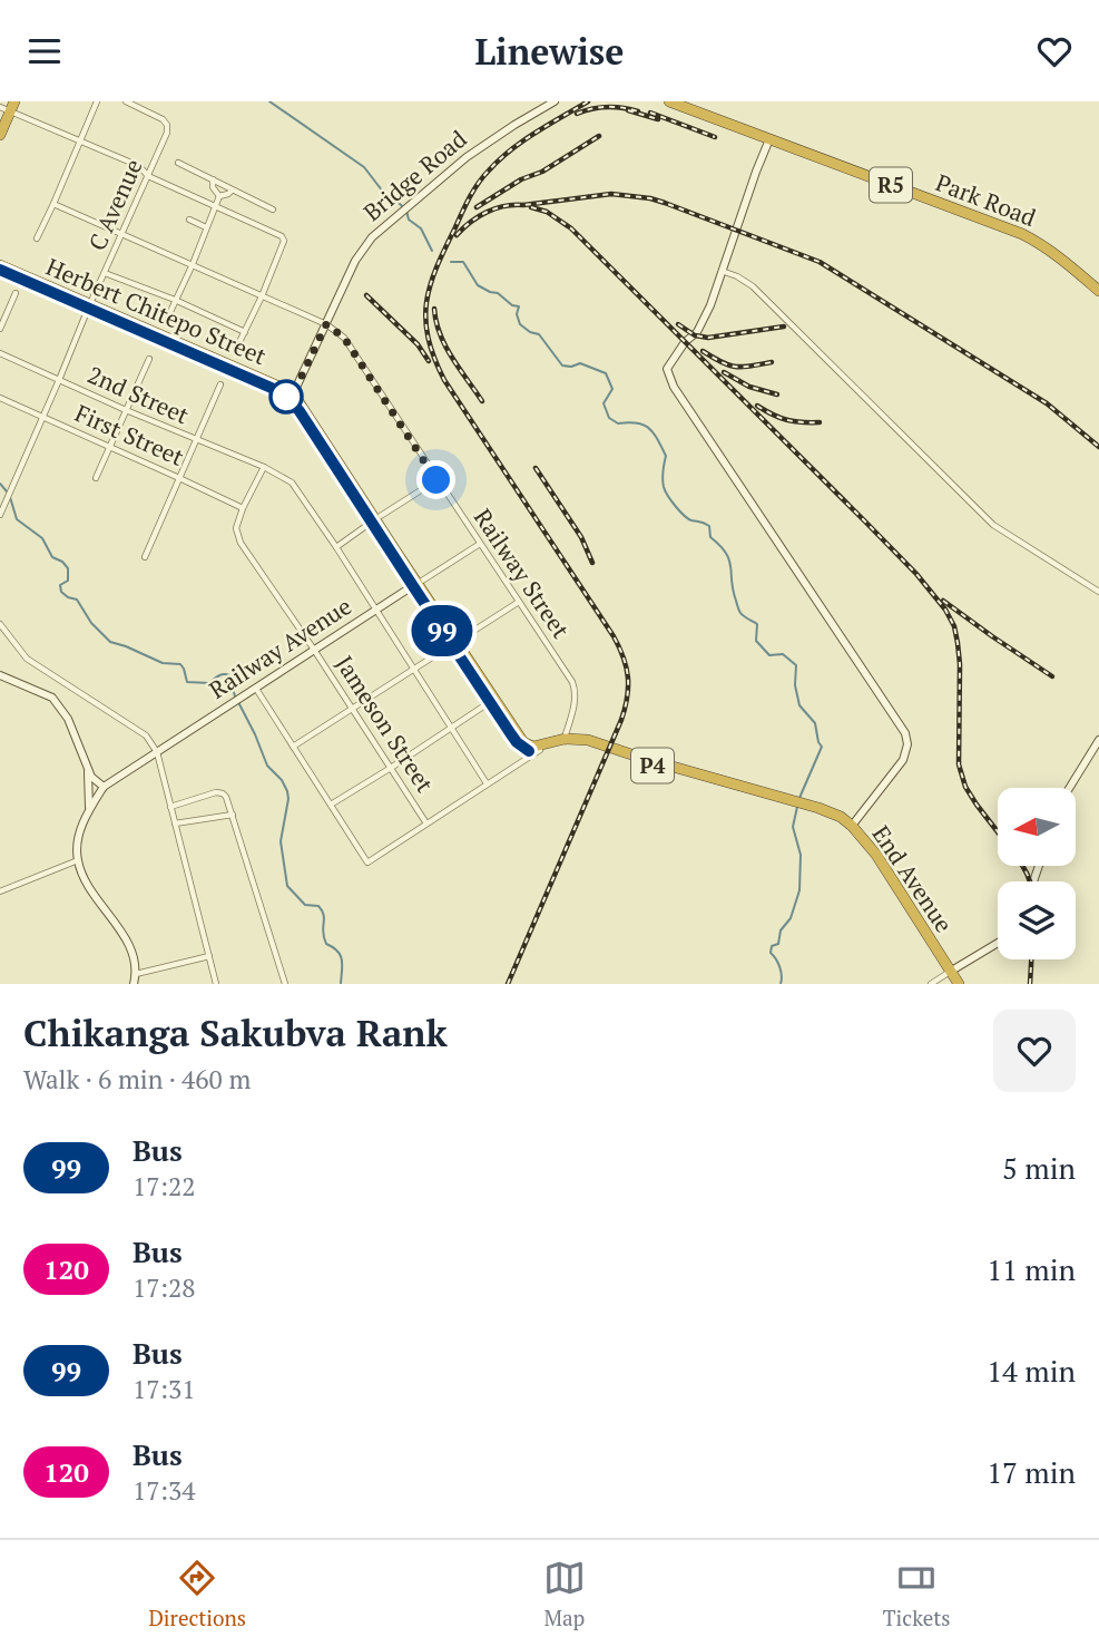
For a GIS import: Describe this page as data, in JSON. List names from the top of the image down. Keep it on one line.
{"streets":{"highway":["R5","Park Road","Herbert Chitepo Street","P4","End Avenue"],"street":["Bridge Road","C Avenue","2nd Street","First Street","Railway Street","Railway Avenue","Jameson Street"]},"crossings":[["Bridge Road","Herbert Chitepo Street"],["Bridge Road","Railway Street"],["C Avenue","Herbert Chitepo Street"],["C Avenue","2nd Street"],["C Avenue","First Street"],["Herbert Chitepo Street","Railway Avenue"],["Herbert Chitepo Street","End Avenue"],["2nd Street","Railway Avenue"],["2nd Street","End Avenue"],["First Street","Jameson Street"],["Railway Street","Railway Avenue"],["Railway Street","End Avenue"],["Railway Avenue","Jameson Street"],["Jameson Street","End Avenue"]],"lines":["bus line 99"],"north":"left","page":{"header":"Linewise","on_map":"99","heading":["Chikanga Sakubva Rank","Walk · 6 min · 460 m"],"list":[{"mark":"99","name":"Bus","note":"17:22","value":"5 min"},{"mark":"120","name":"Bus","note":"17:28","value":"11 min"},{"mark":"99","name":"Bus","note":"17:31","value":"14 min"},{"mark":"120","name":"Bus","note":"17:34","value":"17 min"}],"tabs":["Directions","Map","Tickets"]}}
